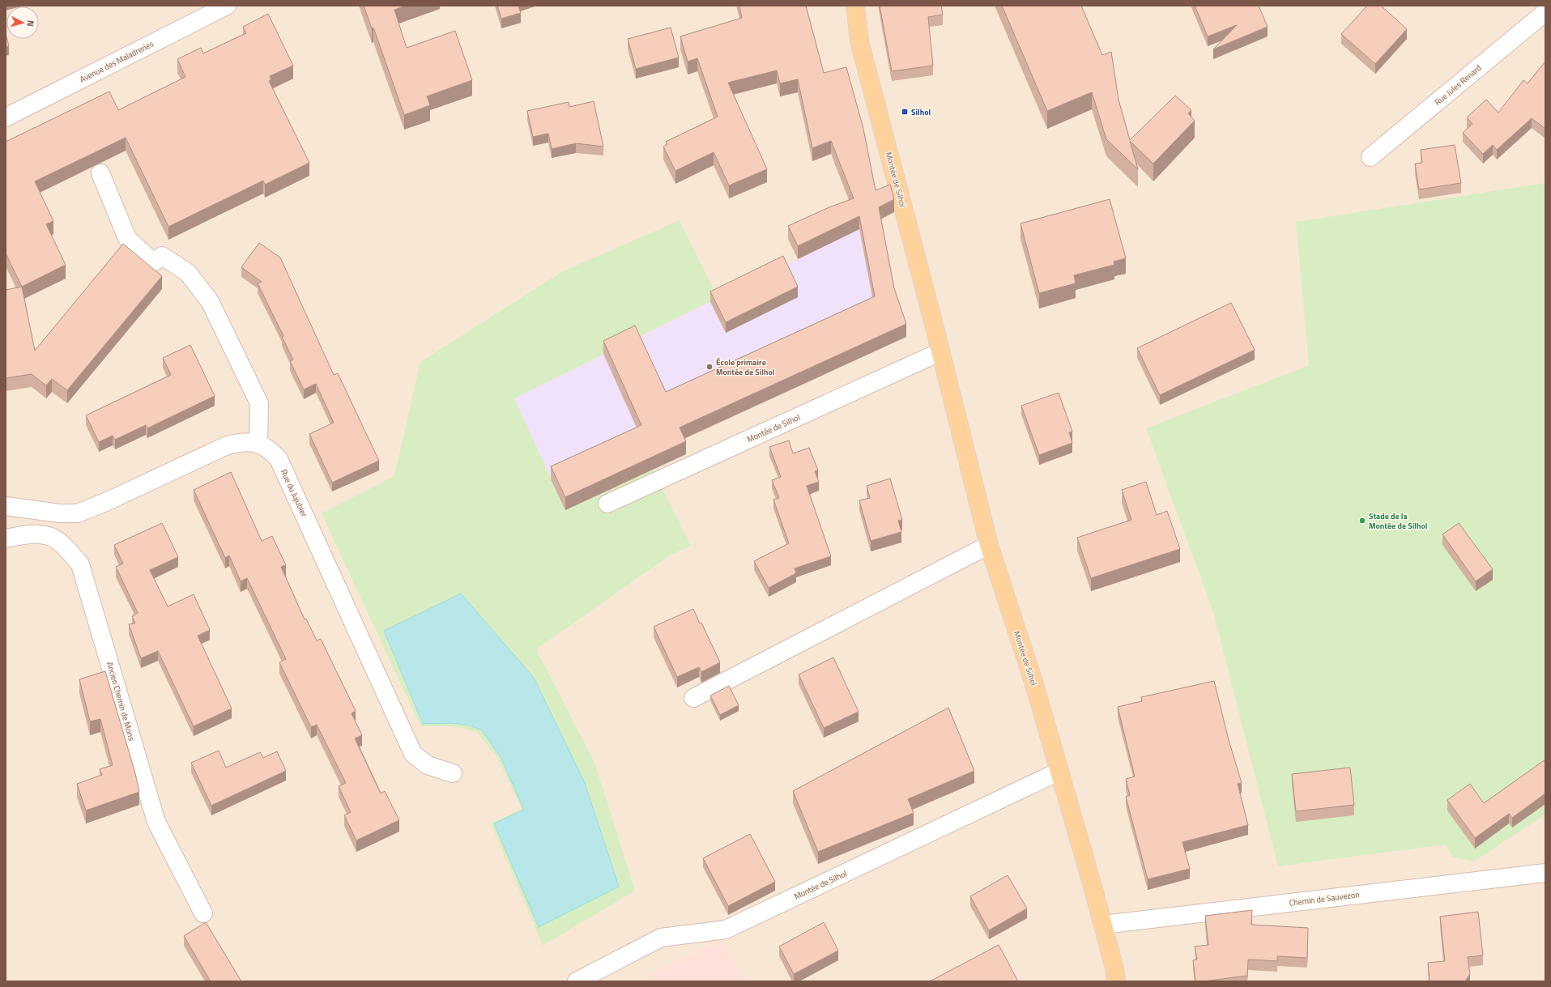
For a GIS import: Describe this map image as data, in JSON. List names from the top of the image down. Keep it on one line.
{"streets":{"main road":["Montée de Silhol"],"street":["Avenue des Maladreries","Rue Jules Renard","Rue du Jujubier","Ancien Chemin de Mons","Chemin de Sauvezon"]},"crossings":[["Montée de Silhol","Chemin de Sauvezon"]],"places":{"transit":["Silhol"],"other":["École primaire Montée de Silhol","Stade de la Montée de Silhol"]},"north":"right"}
